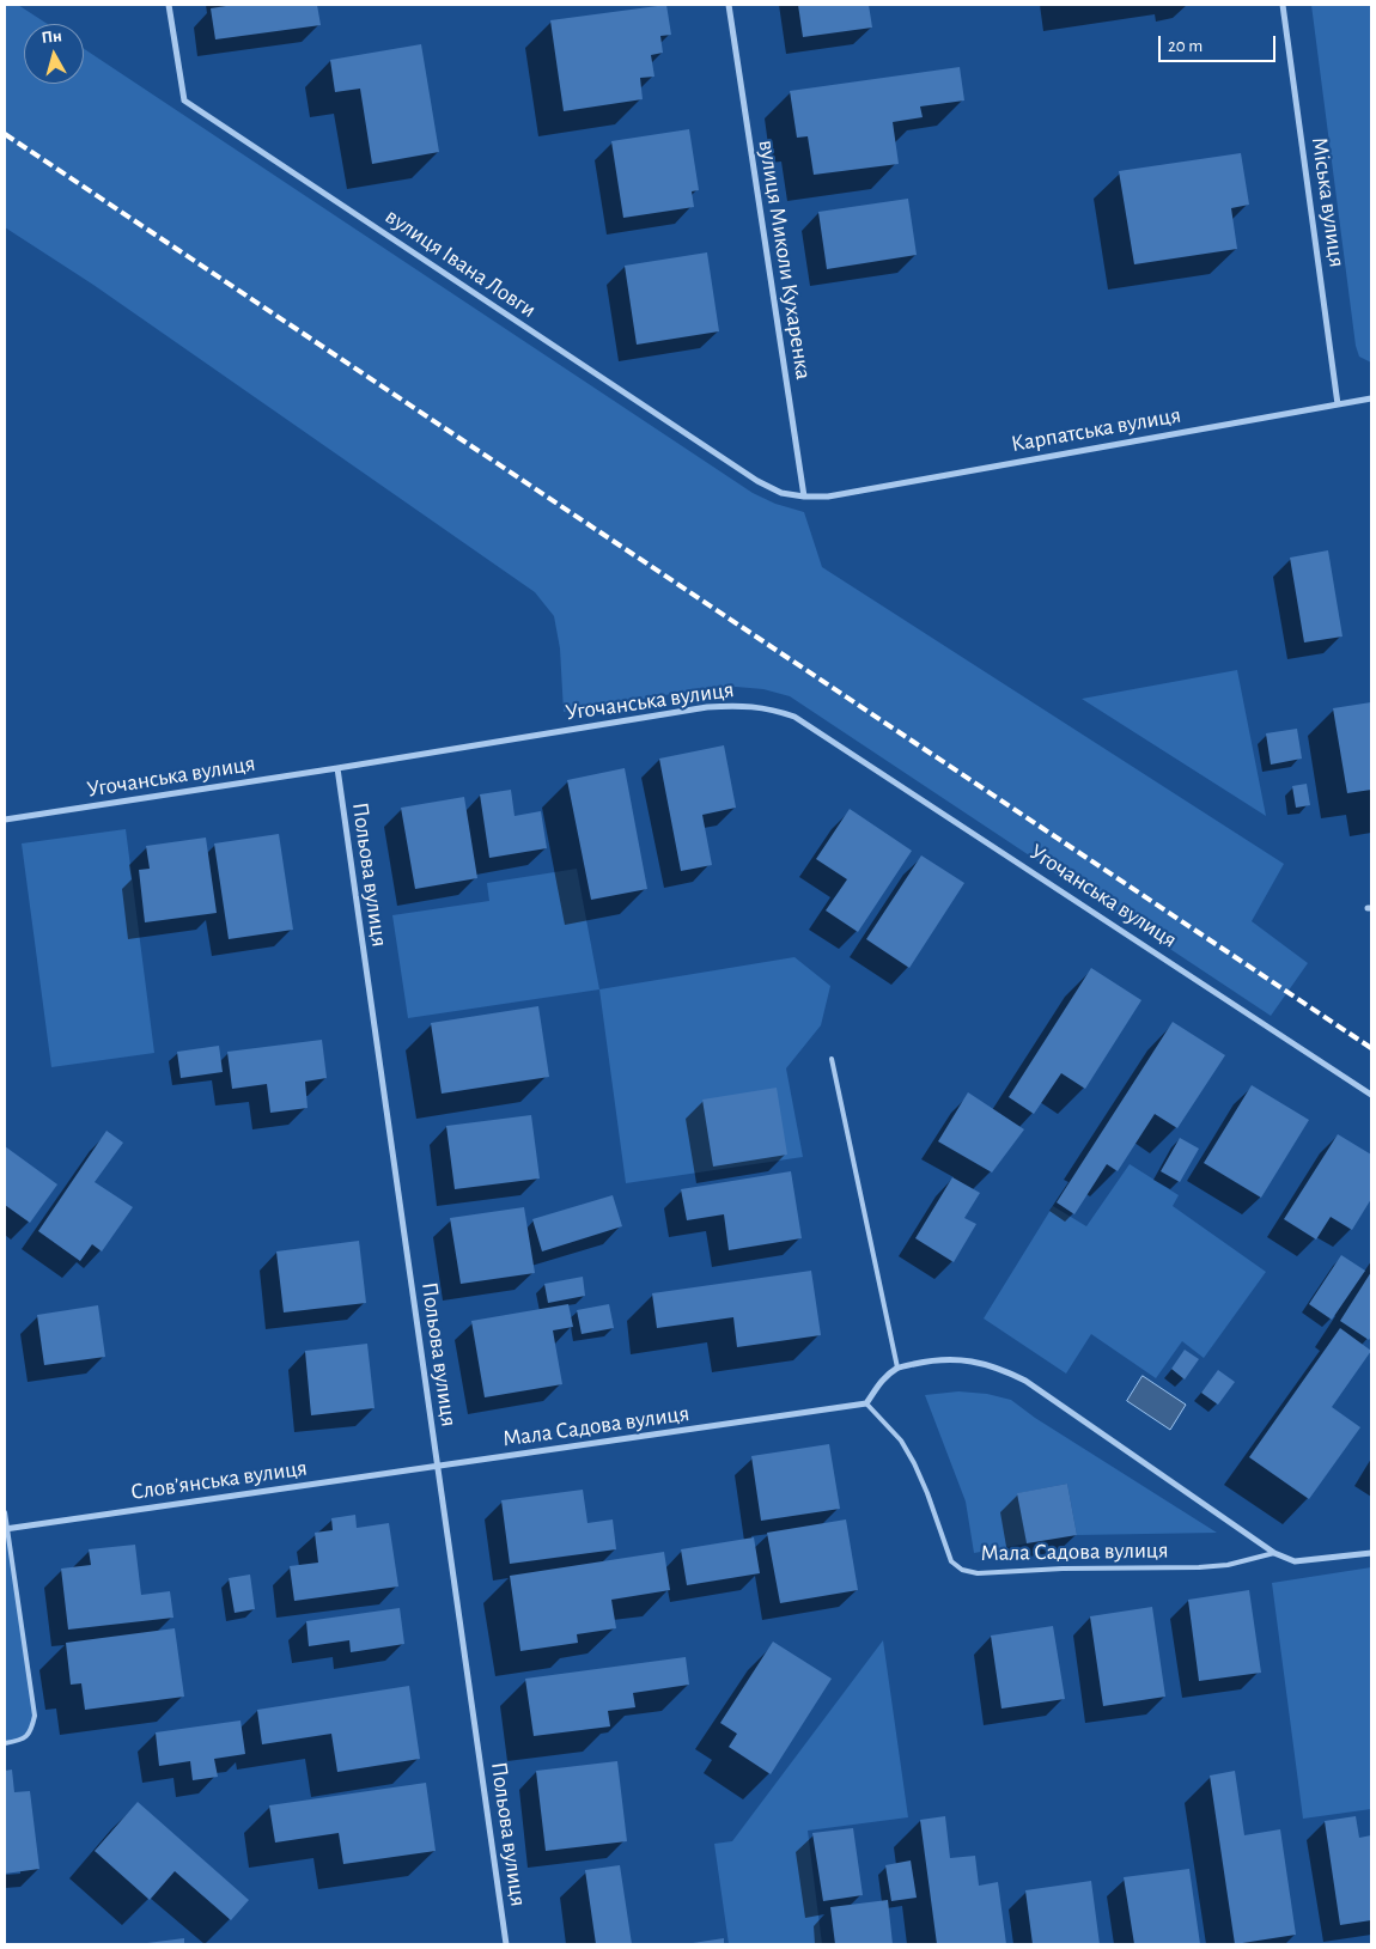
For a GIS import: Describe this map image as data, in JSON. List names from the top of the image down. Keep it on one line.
{"streets":{"street":["Міська вулиця","вулиця Миколи Кухаренка","вулиця Івана Ловги","Карпатська вулиця","Угочанська вулиця","Польова вулиця","Мала Садова вулиця","Словʼянська вулиця"]},"crossings":[["Міська вулиця","Карпатська вулиця"],["вулиця Миколи Кухаренка","вулиця Івана Ловги"],["вулиця Миколи Кухаренка","Карпатська вулиця"],["вулиця Івана Ловги","Карпатська вулиця"],["Угочанська вулиця","Польова вулиця"],["Польова вулиця","Мала Садова вулиця"],["Польова вулиця","Словʼянська вулиця"],["Мала Садова вулиця","Словʼянська вулиця"]],"scale_bar":"20 m","north":"top"}
